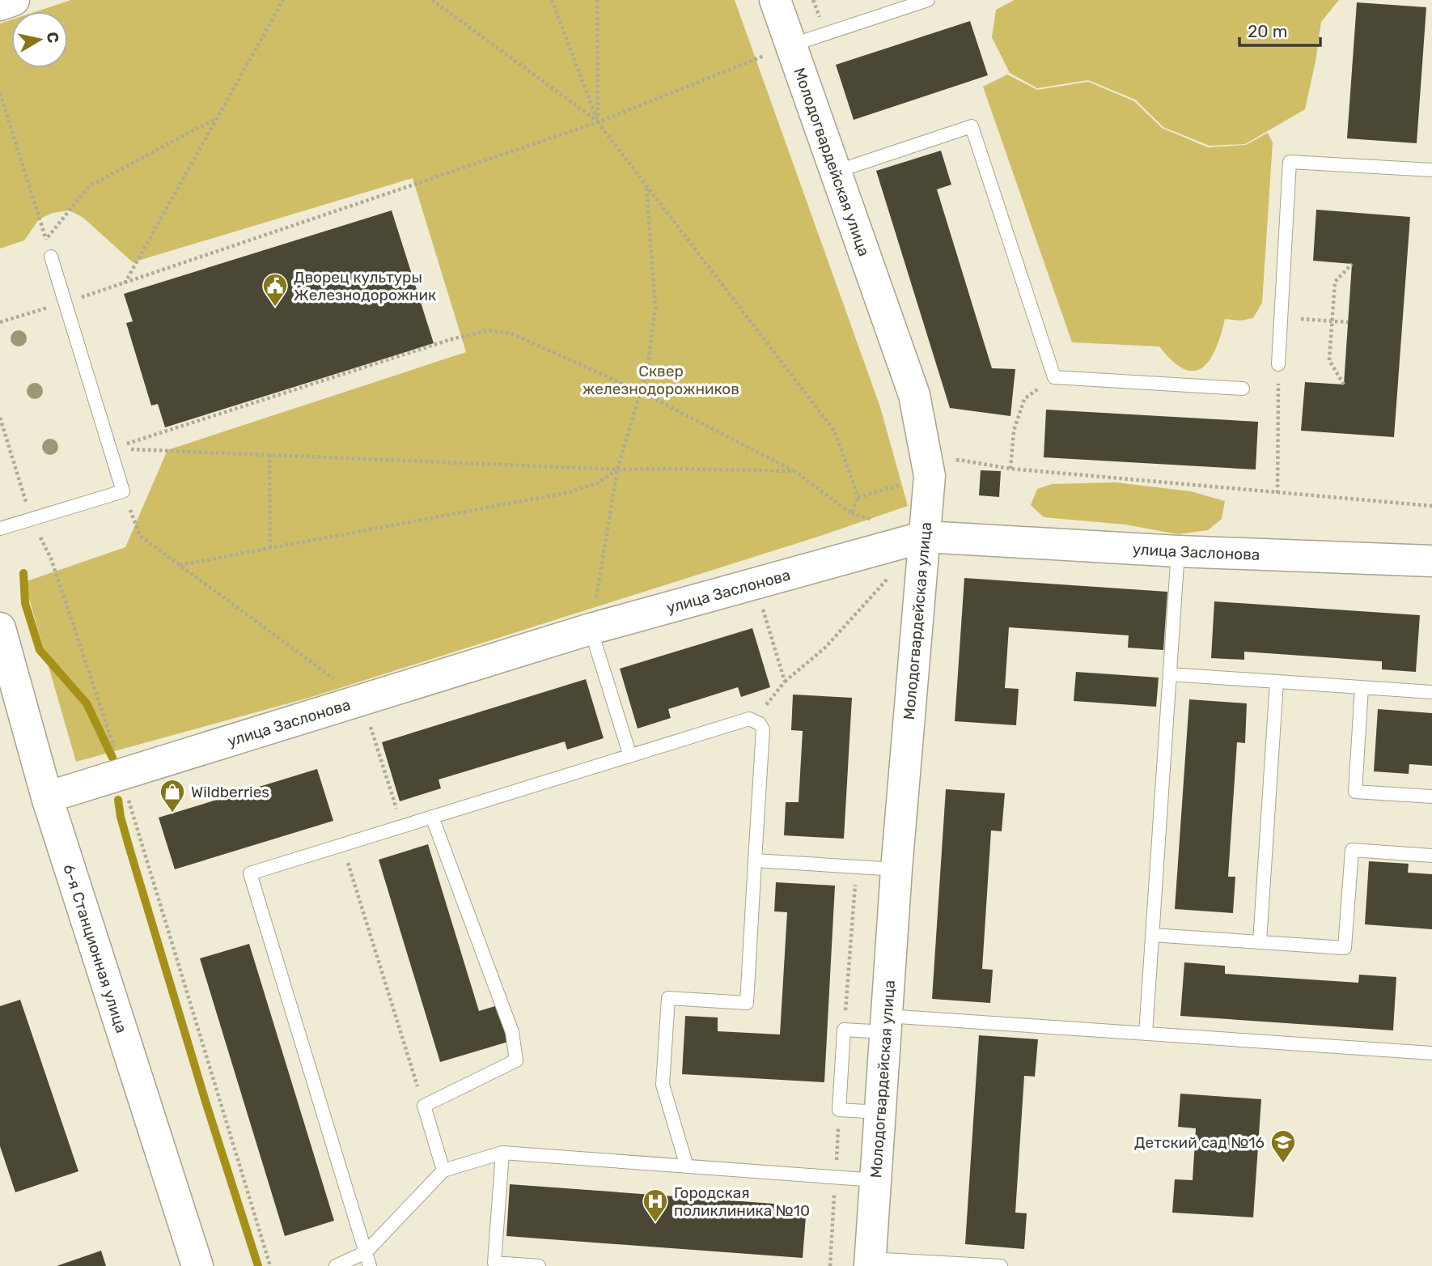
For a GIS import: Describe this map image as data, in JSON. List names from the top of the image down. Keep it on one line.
{"streets":{"street":["Молодогвардейская улица","улица Заслонова","6-я Станционная улица"]},"crossings":[["Молодогвардейская улица","улица Заслонова"],["улица Заслонова","6-я Станционная улица"]],"parks":["Сквер железнодорожников"],"places":{"public building":["Дворец культуры Железнодорожник"],"shop":["Wildberries"],"school or university":["Детский сад №16"],"hospital":["Городская поликлиника №10"]},"scale_bar":"20 m","north":"right"}
